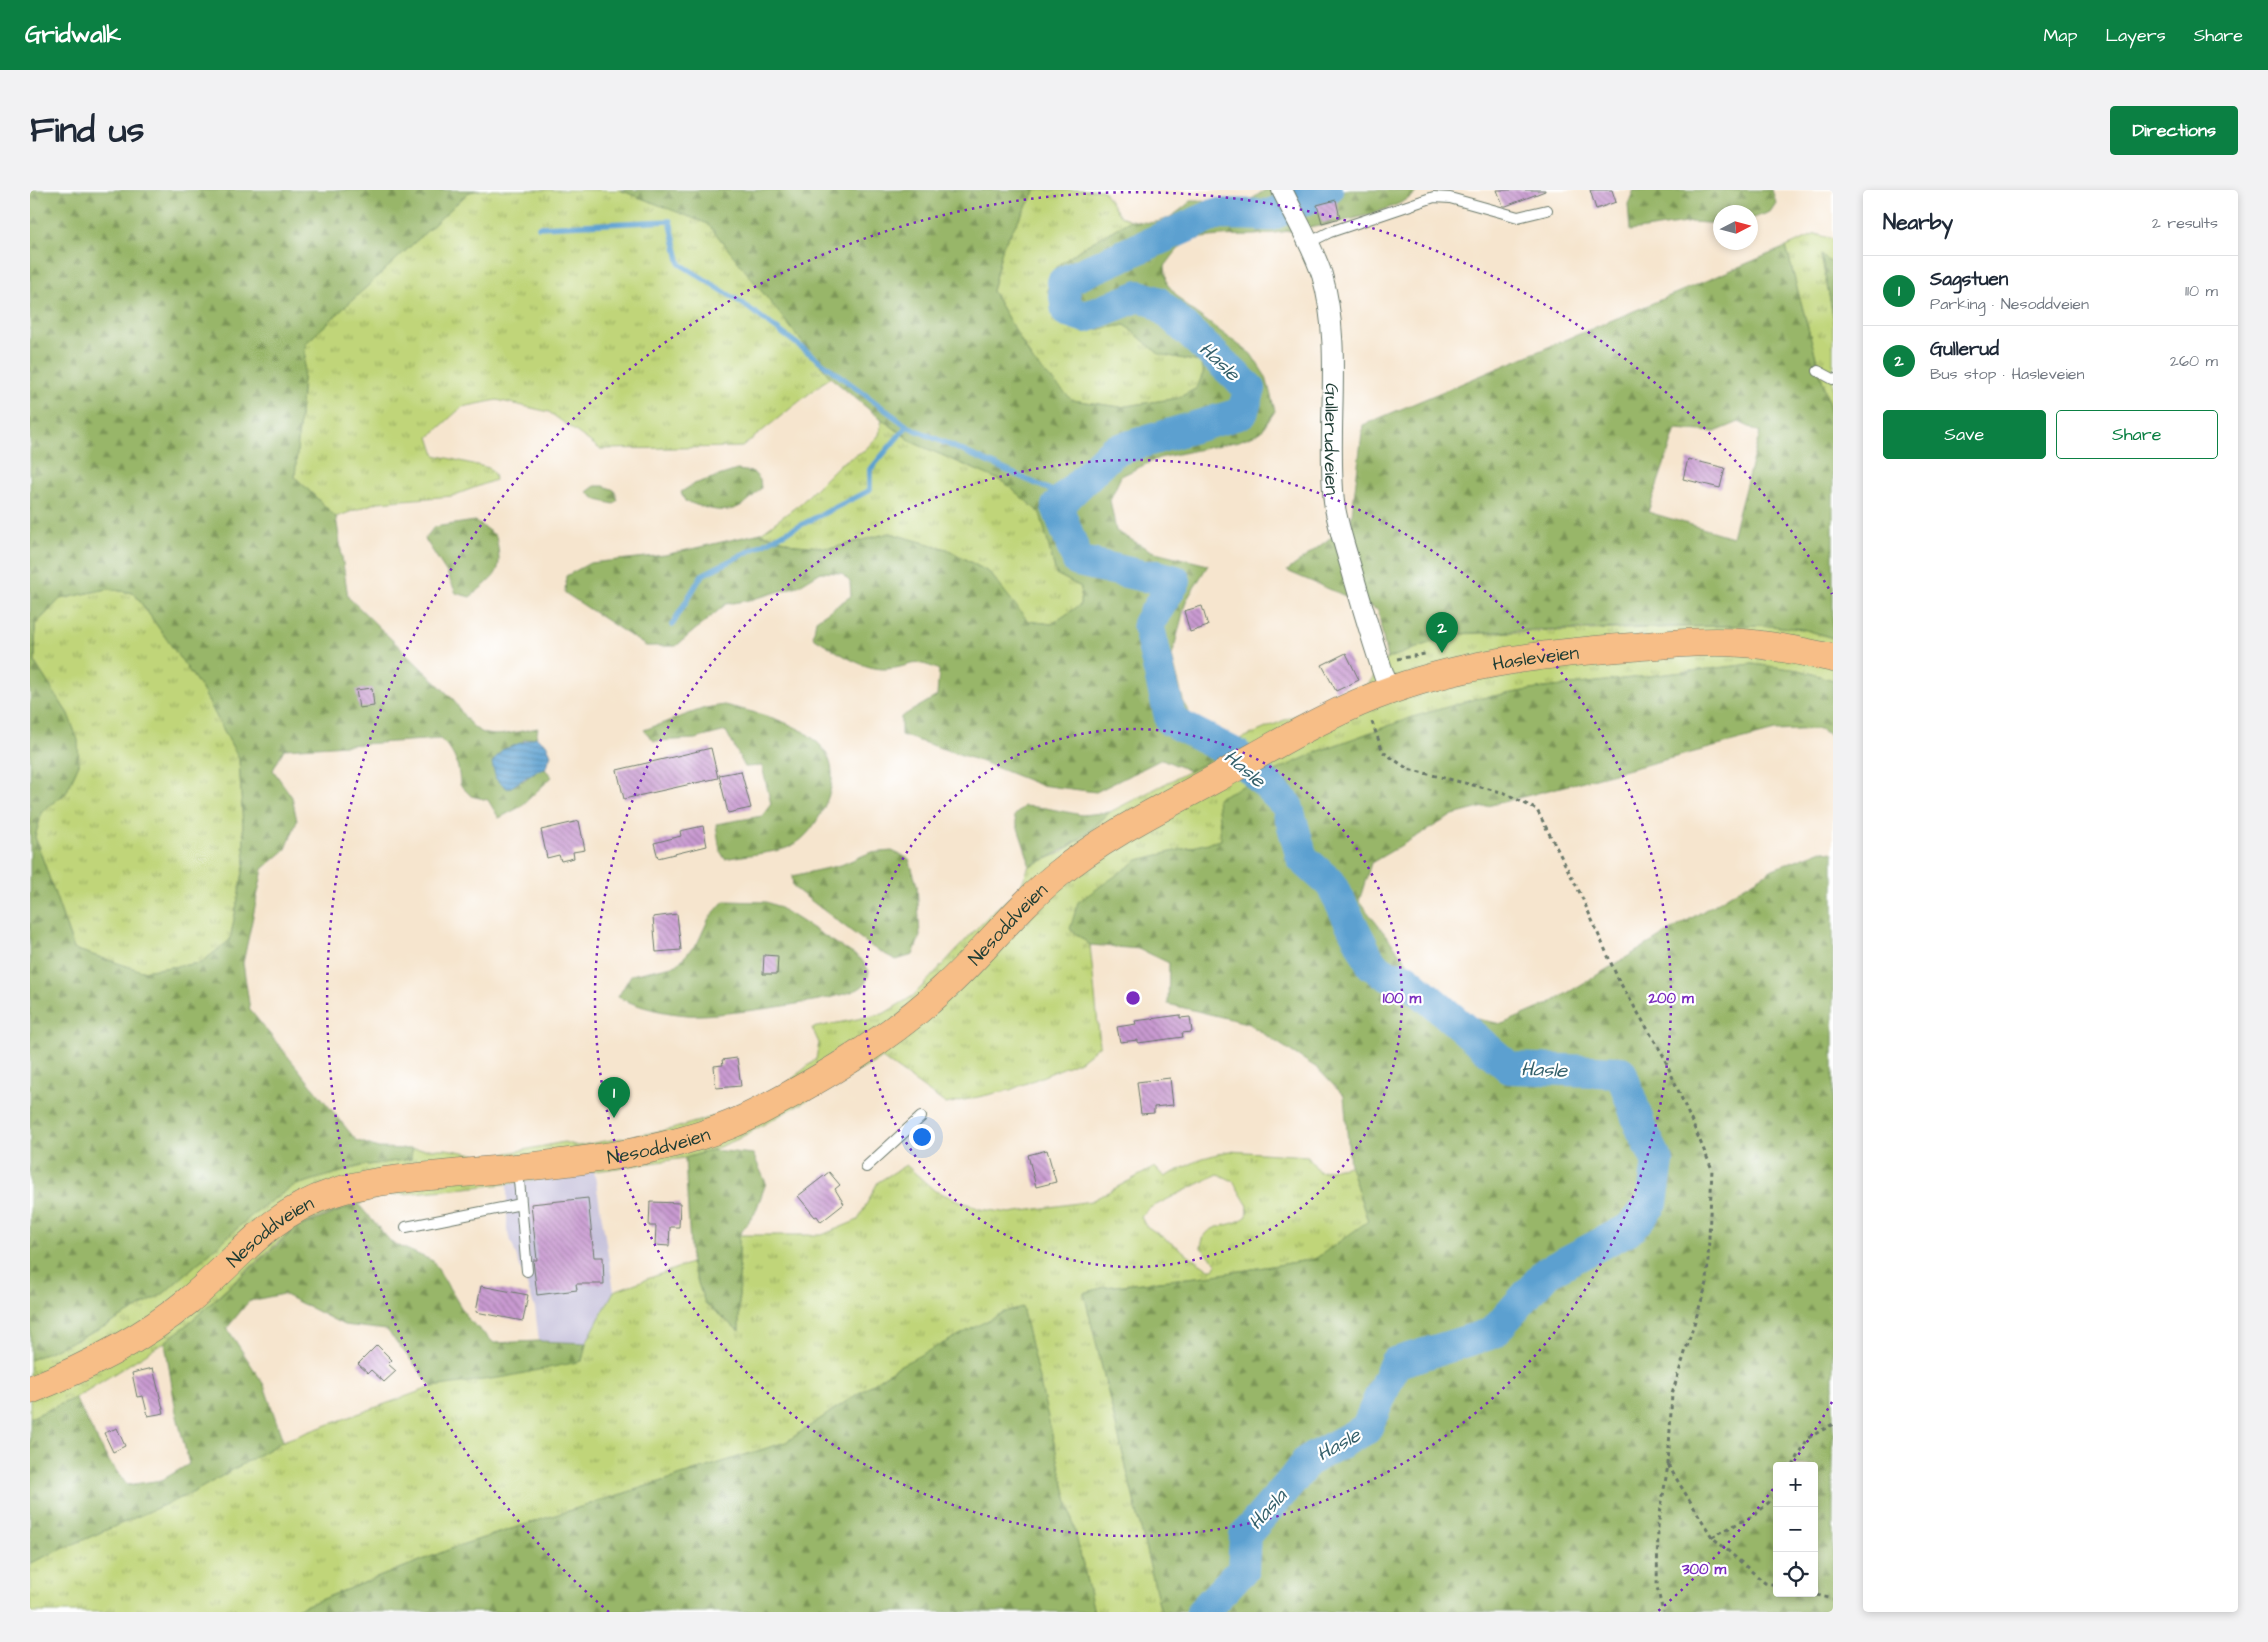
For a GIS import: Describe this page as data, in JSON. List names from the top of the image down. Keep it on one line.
{"streets":{"main road":["Hasleveien","Nesoddveien"],"street":["Gullerudveien"]},"crossings":[["Gullerudveien","Hasleveien"],["Hasleveien","Nesoddveien"]],"water":["Hasle","Hasla"],"north":"right","page":{"header":"Gridwalk","nav":["Map","Layers","Share"],"title":"Find us","buttons":["Directions",["Save","Share"]],"heading":["Nearby","2 results"],"list":[{"mark":"1","name":"Sagstuen","note":"Parking · Nesoddveien","value":"110 m"},{"mark":"2","name":"Gullerud","note":"Bus stop · Hasleveien","value":"260 m"}],"pins":["2","1"],"map_buttons":["+","−"]},"rings":["100 m","200 m","300 m"]}
